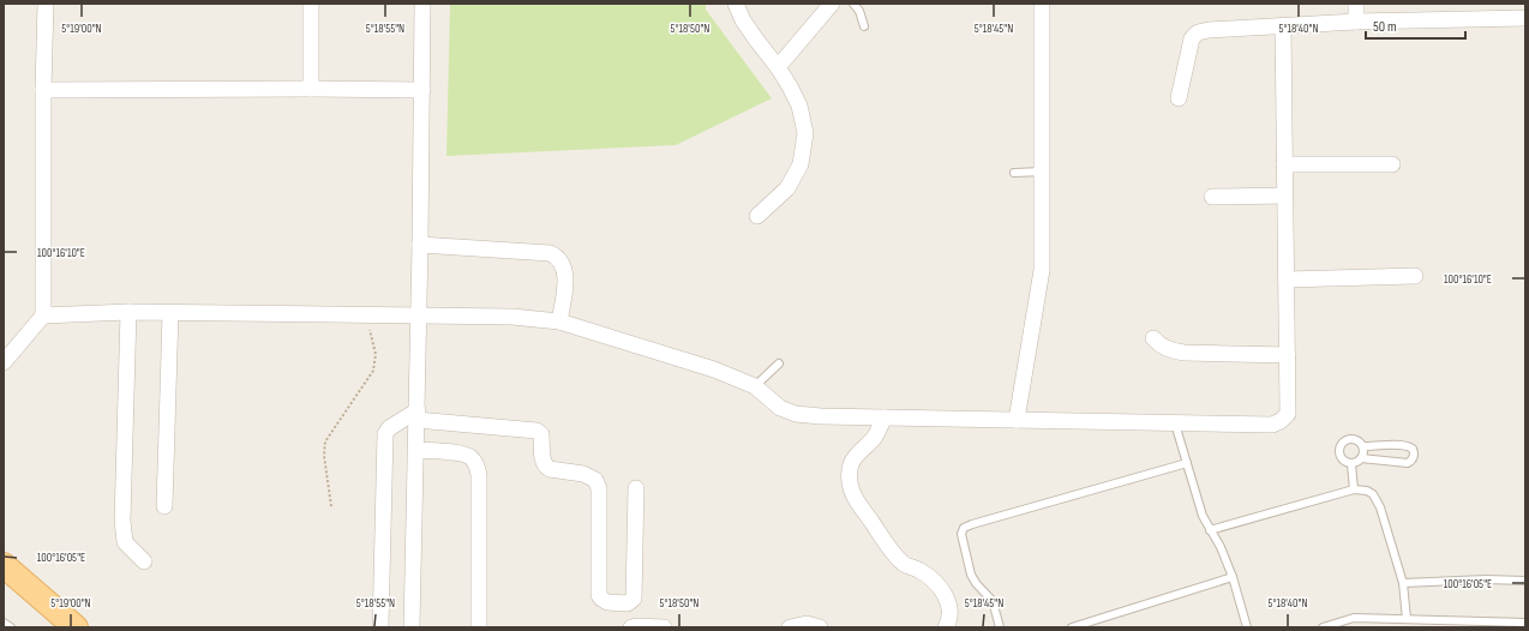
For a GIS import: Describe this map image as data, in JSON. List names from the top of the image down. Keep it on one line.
{"scale_bar":"50 m","coordinates":["5°19'00\"N","5°18'55\"N","5°18'50\"N","5°18'45\"N","5°18'40\"N","100°16'10\"E","100°16'05\"E"]}
